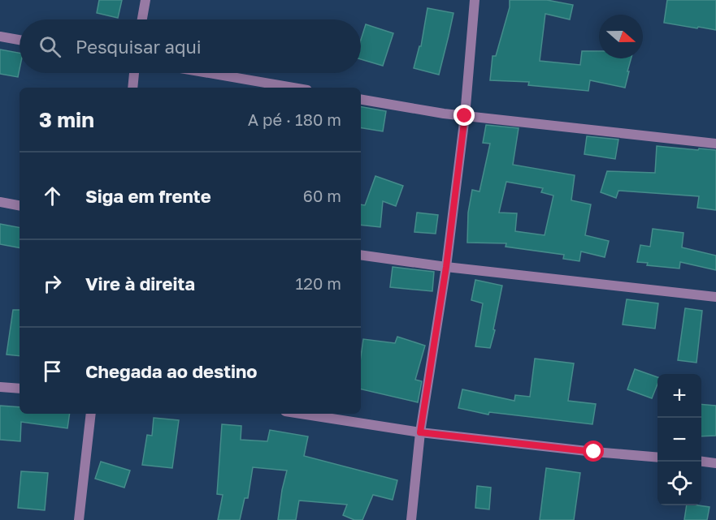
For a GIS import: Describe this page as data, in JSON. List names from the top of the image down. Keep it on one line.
{"north":"right","page":{"search":"Pesquisar aqui","heading":["3 min","A pé · 180 m"],"list":[["Siga em frente","60 m"],["Vire à direita","120 m"],"Chegada ao destino"],"map_buttons":["+","−"]}}
